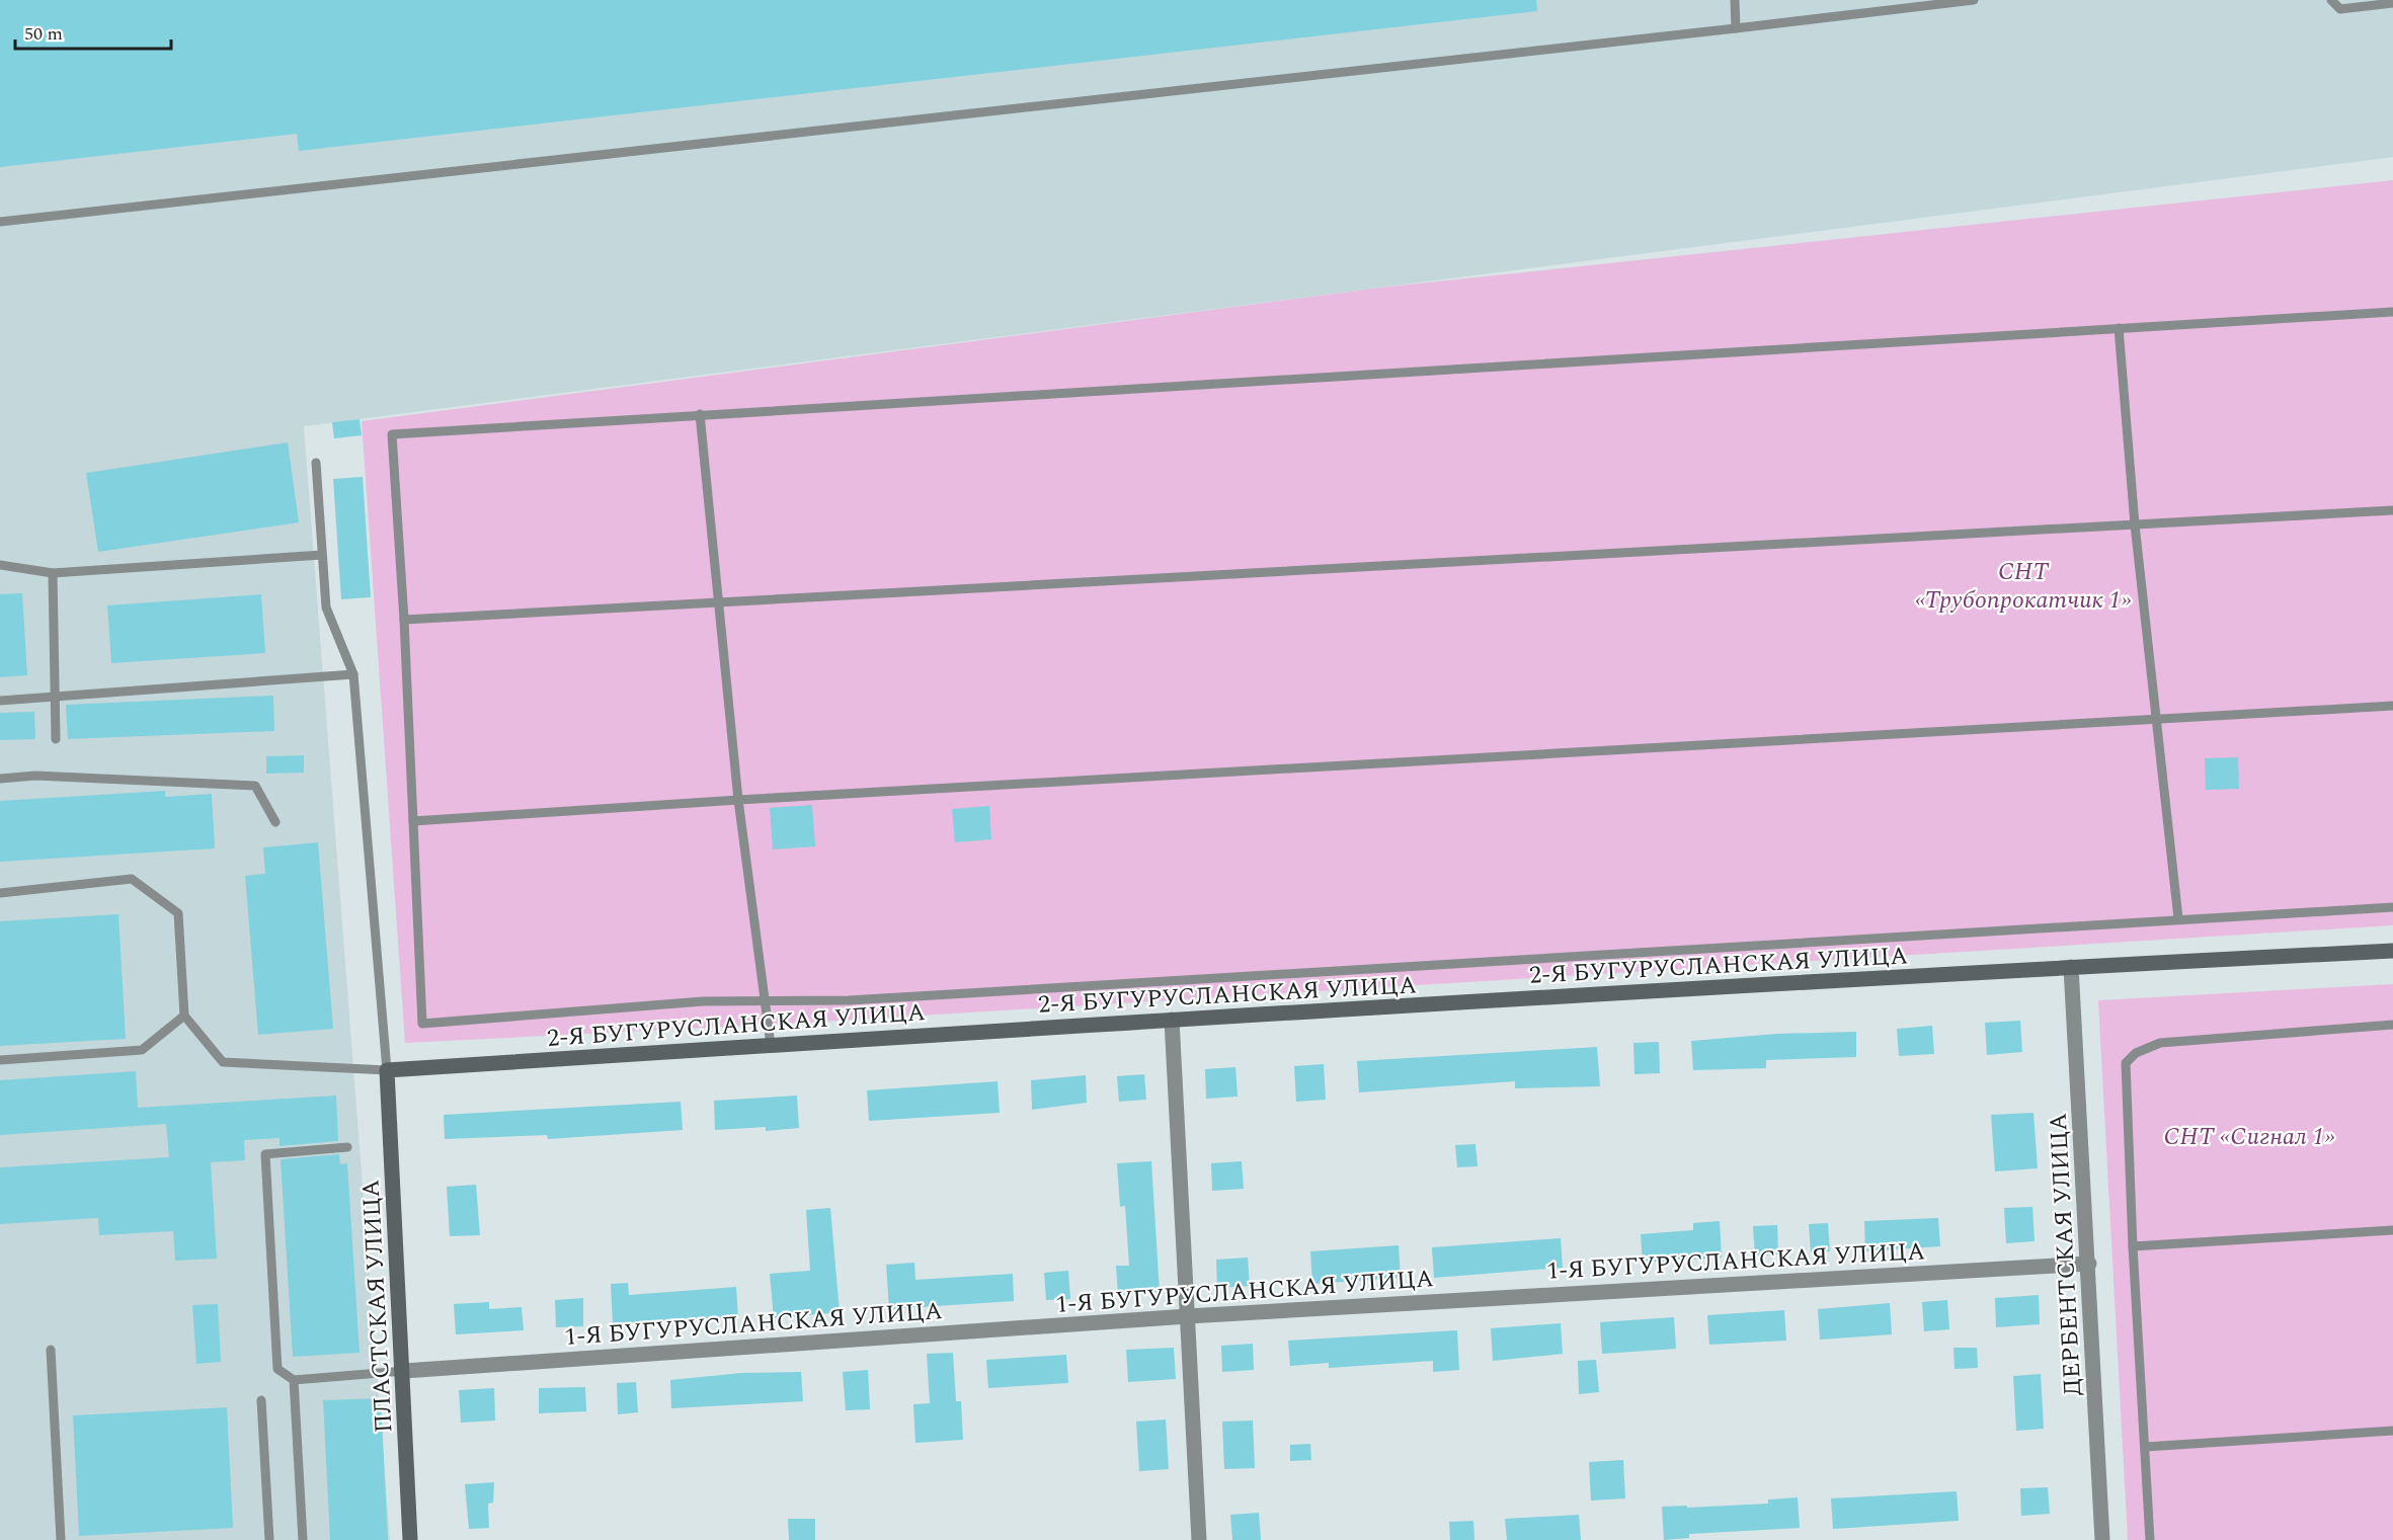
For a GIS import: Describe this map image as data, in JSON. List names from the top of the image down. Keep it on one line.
{"streets":{"street":["2-Я БУГУРУСЛАНСКАЯ УЛИЦА","ДЕРБЕНТСКАЯ УЛИЦА","1-Я БУГУРУСЛАНСКАЯ УЛИЦА","ПЛАСТСКАЯ УЛИЦА"]},"crossings":[["2-Я БУГУРУСЛАНСКАЯ УЛИЦА","ДЕРБЕНТСКАЯ УЛИЦА"],["2-Я БУГУРУСЛАНСКАЯ УЛИЦА","ПЛАСТСКАЯ УЛИЦА"],["ДЕРБЕНТСКАЯ УЛИЦА","1-Я БУГУРУСЛАНСКАЯ УЛИЦА"],["1-Я БУГУРУСЛАНСКАЯ УЛИЦА","ПЛАСТСКАЯ УЛИЦА"]],"parks":["СНТ «Трубопрокатчик 1»","СНТ «Сигнал 1»"],"scale_bar":"50 m"}
